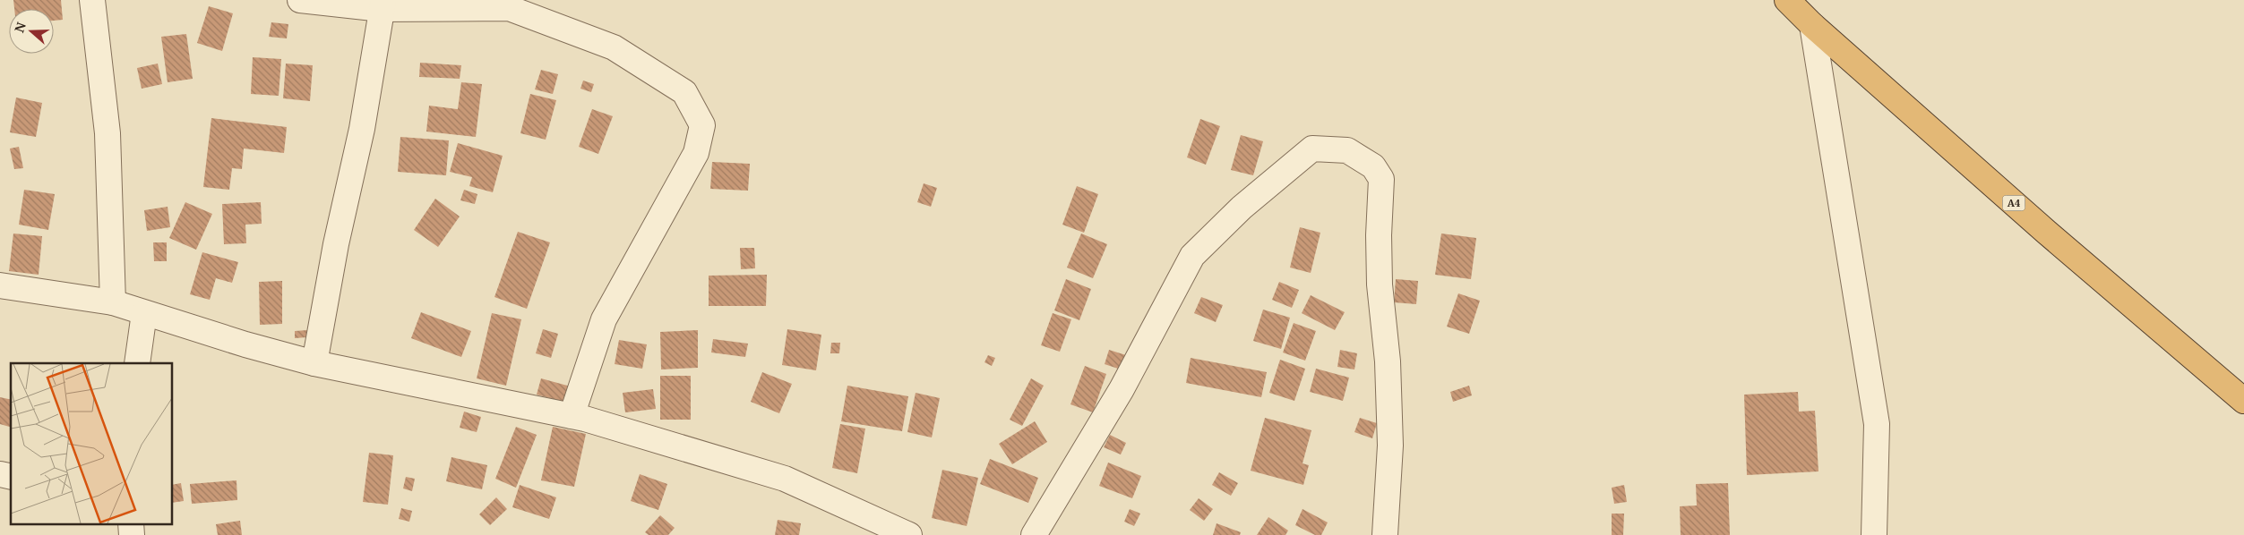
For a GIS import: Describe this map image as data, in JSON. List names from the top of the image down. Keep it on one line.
{"streets":{"highway":["A4"]},"north":"left"}
